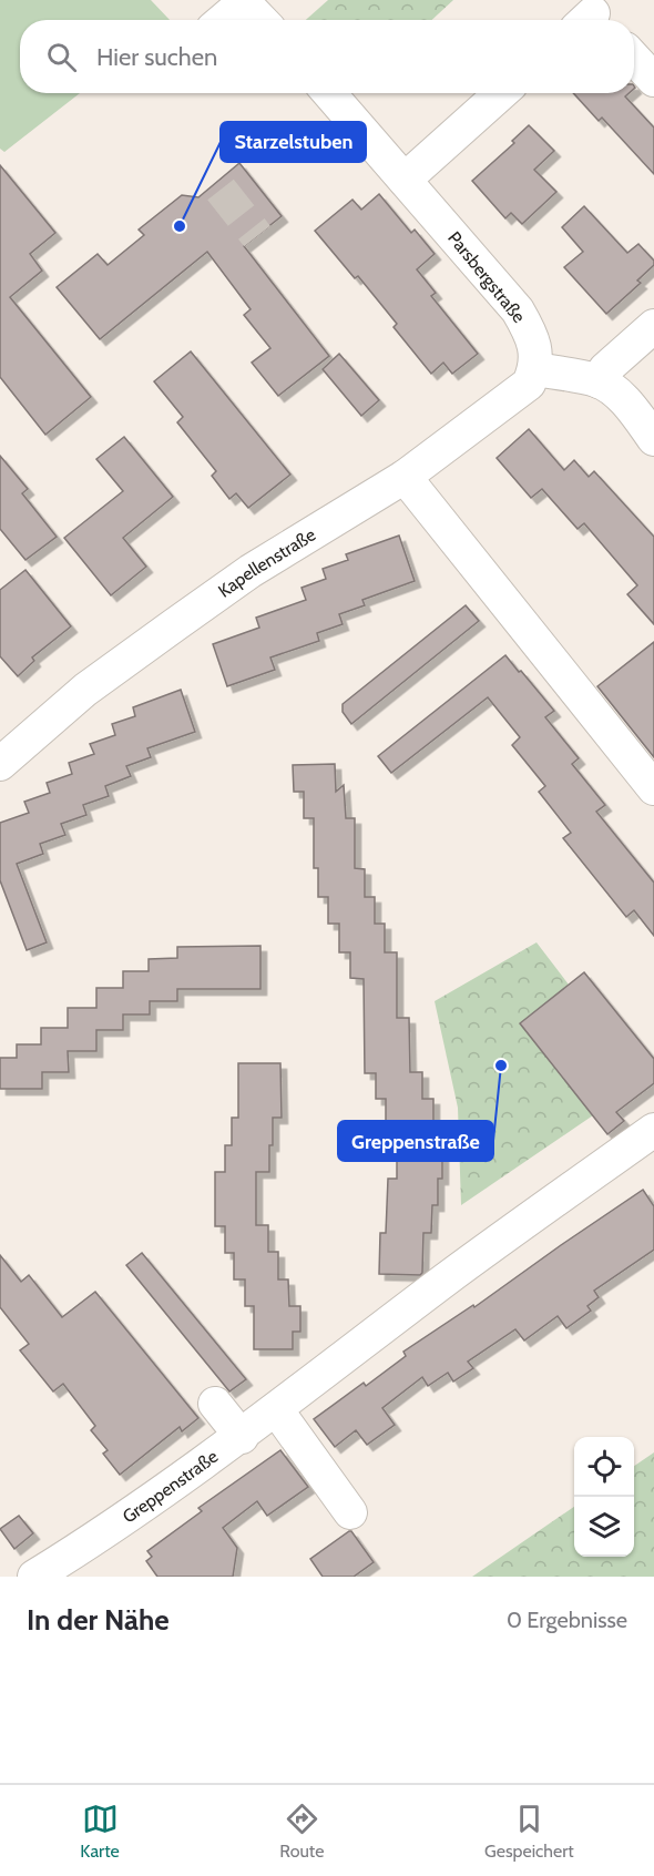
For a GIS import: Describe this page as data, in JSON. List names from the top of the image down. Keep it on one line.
{"streets":{"street":["Parsbergstraße","Kapellenstraße","Greppenstraße"]},"crossings":[["Parsbergstraße","Kapellenstraße"]],"places":["Starzelstuben","Greppenstraße"],"page":{"search":"Hier suchen","heading":["In der Nähe","0 Ergebnisse"],"nav":["Karte","Route","Gespeichert"]}}
